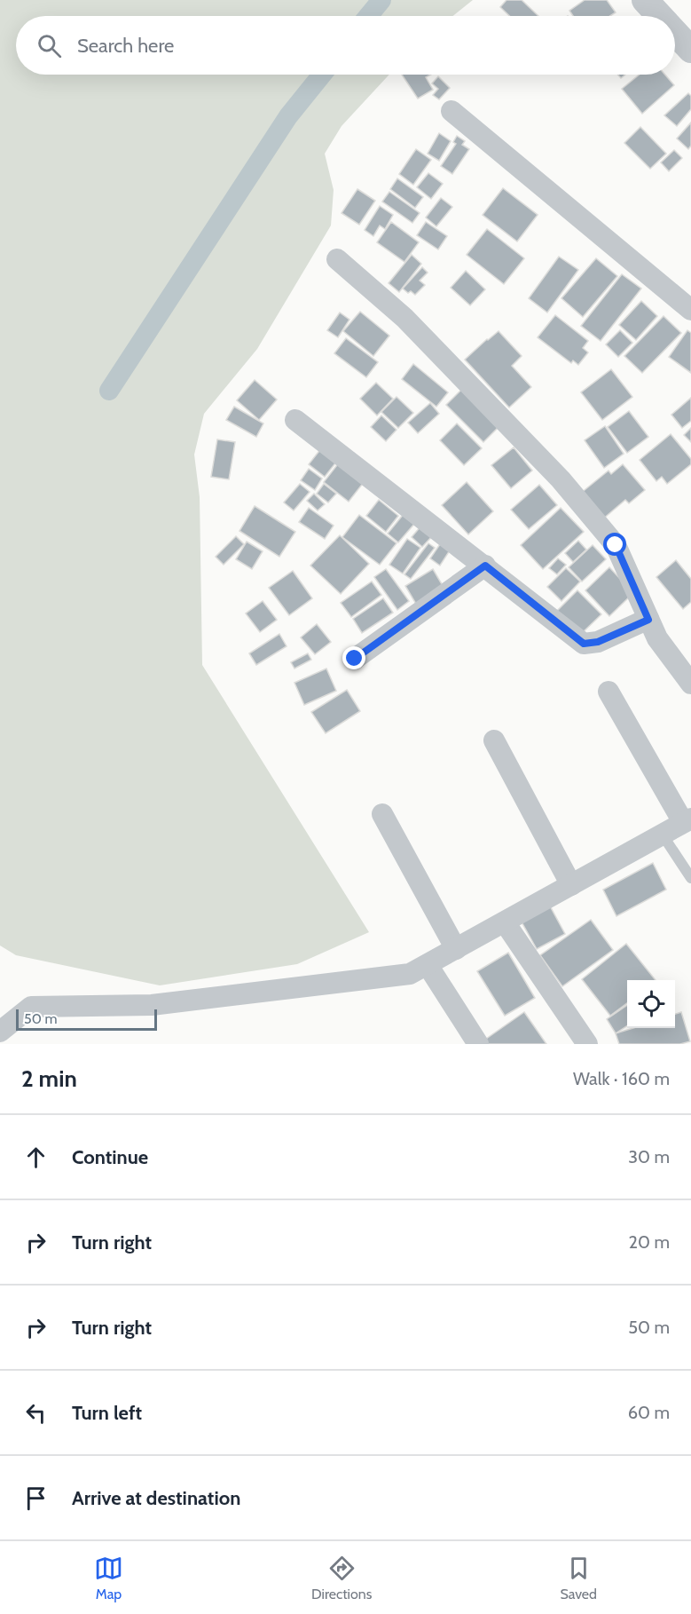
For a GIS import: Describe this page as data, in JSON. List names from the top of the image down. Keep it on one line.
{"scale_bar":"50 m","page":{"search":"Search here","scale":"50 m","heading":["2 min","Walk · 160 m"],"list":[["Continue","30 m"],["Turn right","20 m"],["Turn right","50 m"],["Turn left","60 m"],"Arrive at destination"],"nav":["Map","Directions","Saved"]}}
